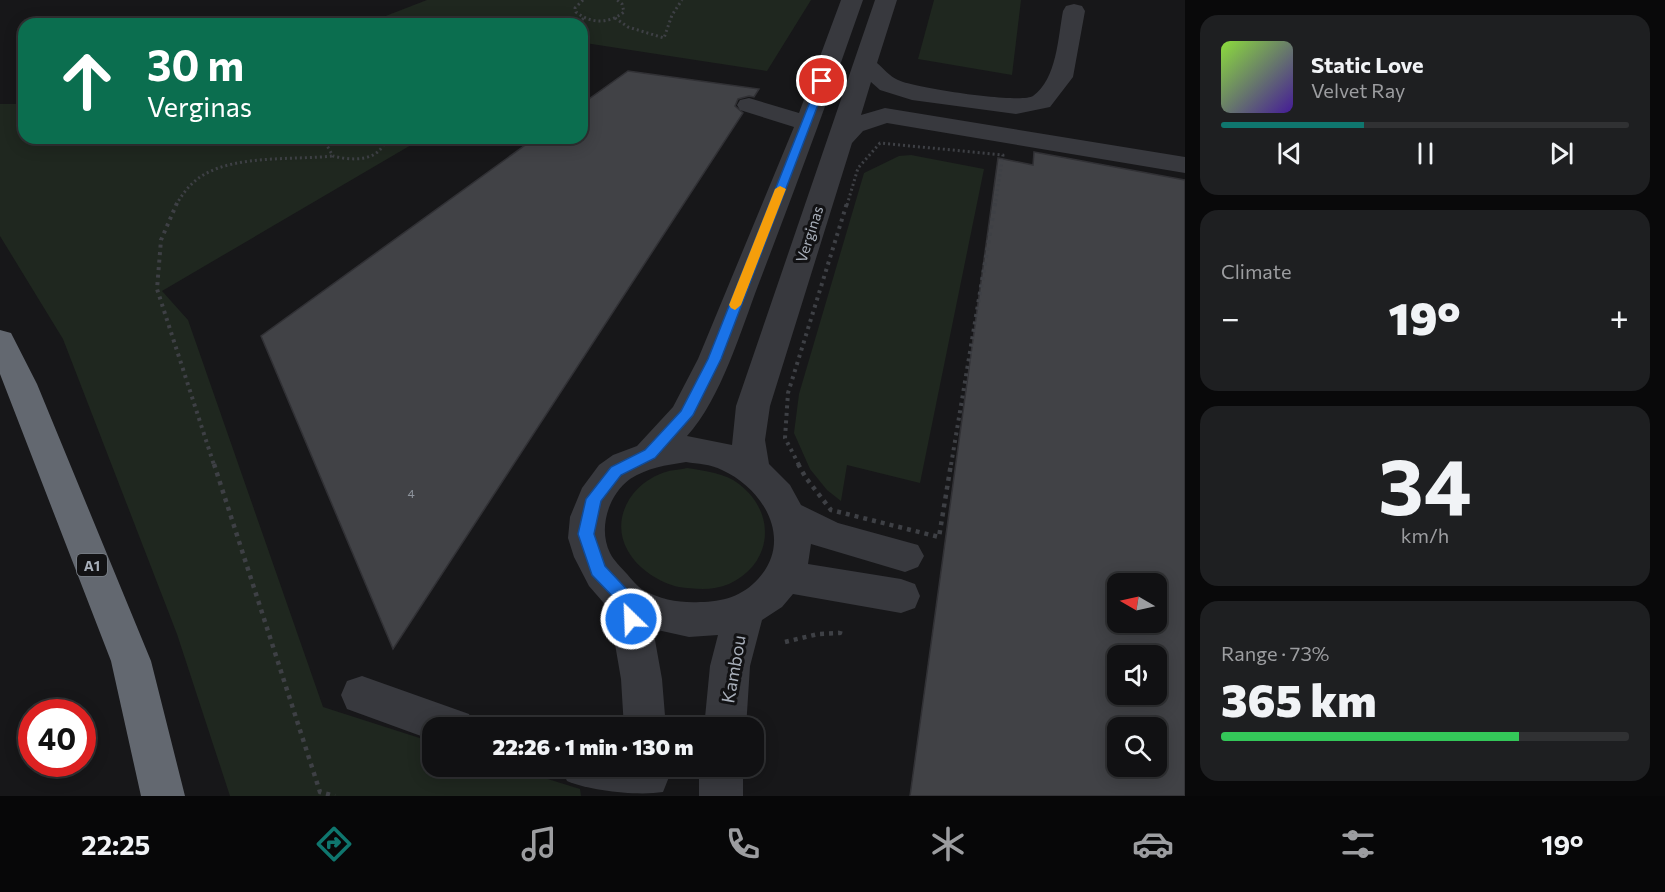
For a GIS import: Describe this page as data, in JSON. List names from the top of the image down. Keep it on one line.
{"streets":{"highway":["A1"],"street":["Verginas","Kambou"]},"crossings":[["Verginas","Kambou"]],"house_numbers":["4"],"north":"left","page":{"turn":["30 m","Verginas"],"song":["Static Love","Velvet Ray"],"tile":["Climate",["34","km/h"],["Range · 73%","365 km"]],"heat":["−","19°","+"],"limit":"40","trip":"22:26 · 1 min · 130 m","tabs":["22:25","19°"]}}
